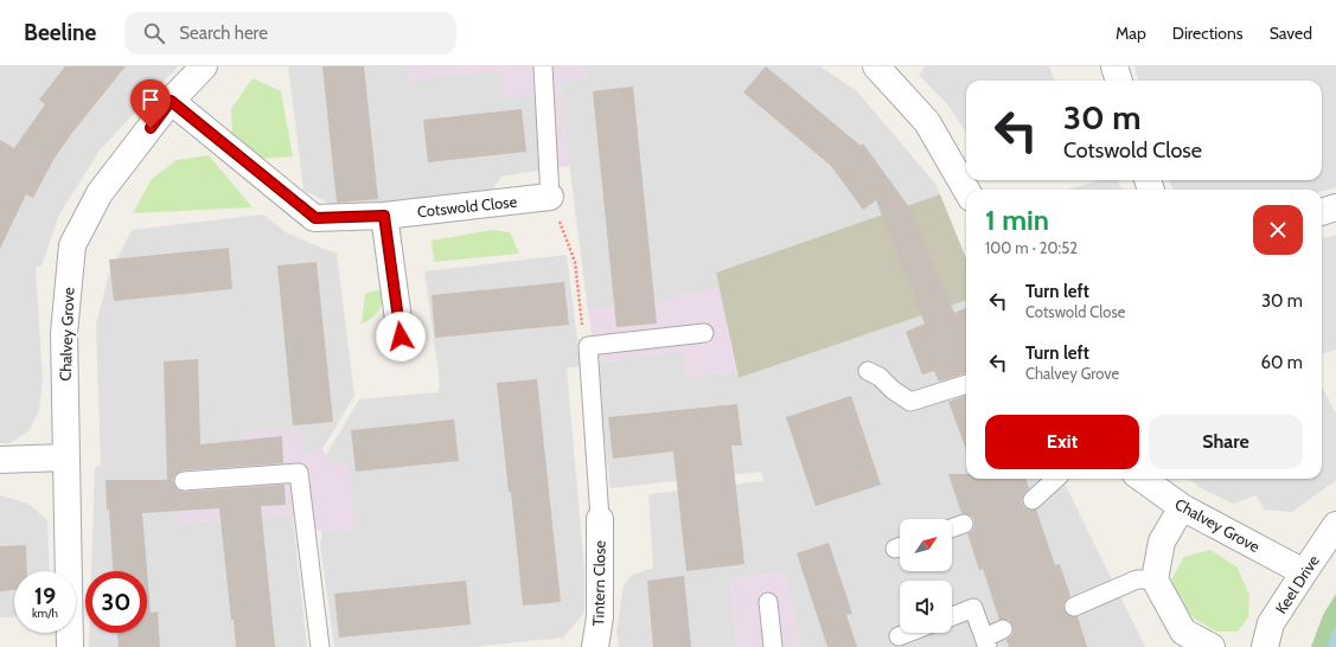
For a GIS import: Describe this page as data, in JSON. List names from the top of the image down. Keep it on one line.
{"streets":{"street":["Cotswold Close","Chalvey Grove","Tintern Close","Keel Drive"]},"crossings":[["Cotswold Close","Chalvey Grove"],["Chalvey Grove","Keel Drive"]],"north":"top right","page":{"header":"Beeline","search":"Search here","nav":["Map","Directions","Saved"],"turn":["30 m","Cotswold Close"],"heading":["1 min","100 m · 20:52"],"list":[{"name":"Turn left","note":"Cotswold Close","value":"30 m"},{"name":"Turn left","note":"Chalvey Grove","value":"60 m"}],"buttons":["Exit","Share"],"speed":"19 km/h","limit":"30"}}
